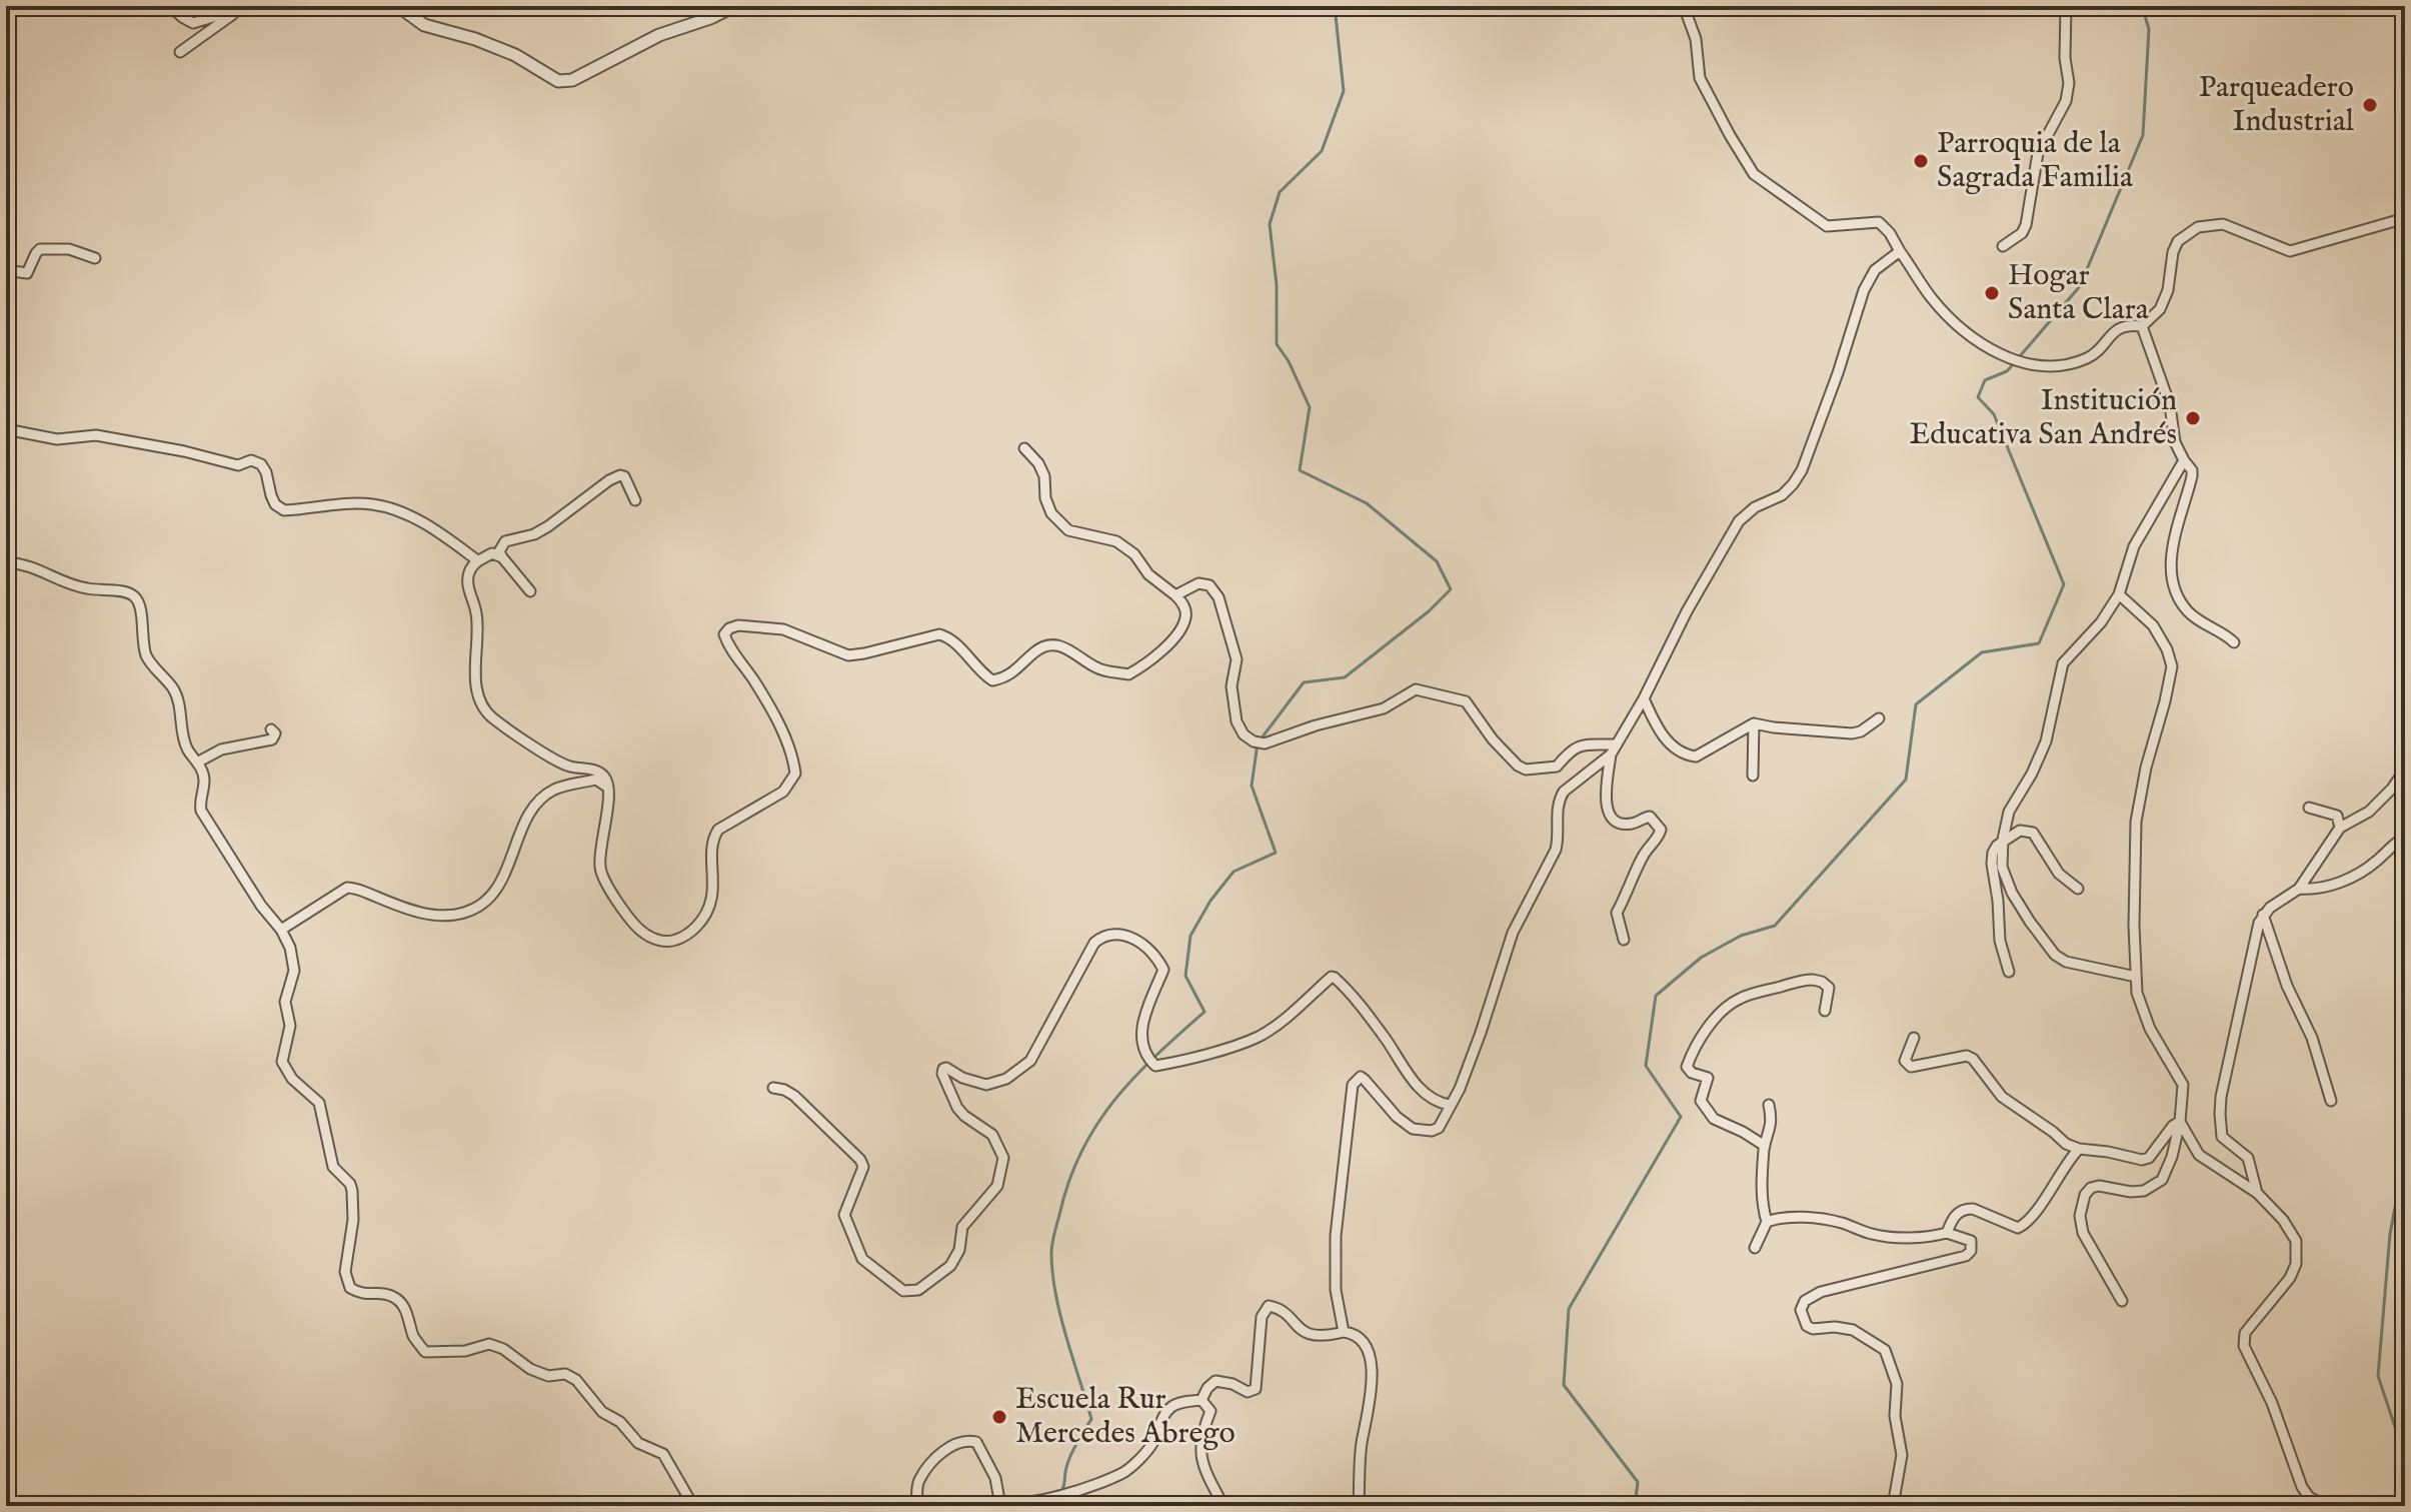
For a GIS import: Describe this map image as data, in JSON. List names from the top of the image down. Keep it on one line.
{"places":["Parqueadero Industrial","Parroquia de la Sagrada Familia","Hogar Santa Clara","Institución Educativa San Andrés","Escuela Rur Mercedes Abrego"]}
